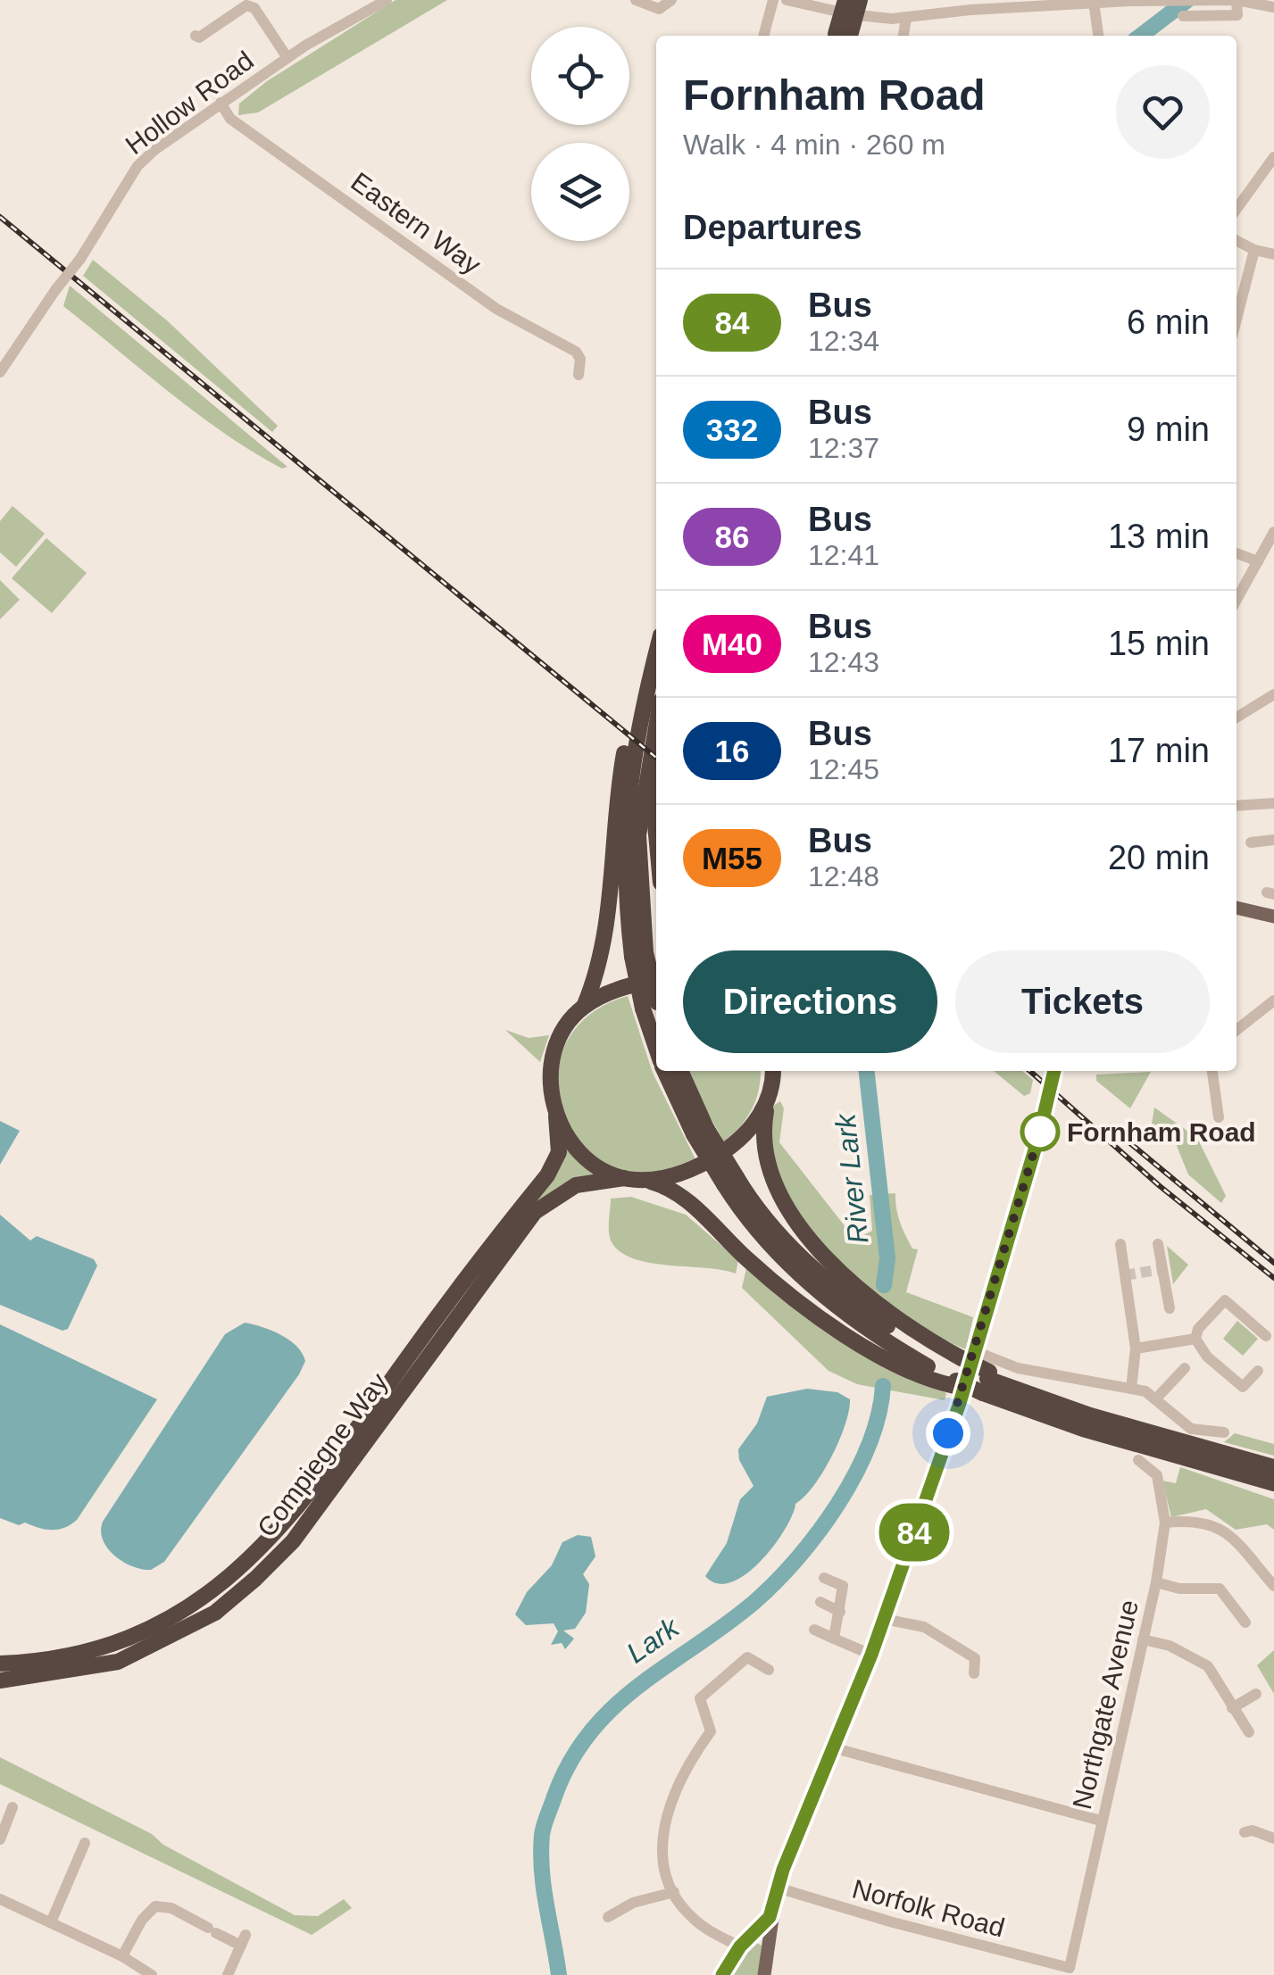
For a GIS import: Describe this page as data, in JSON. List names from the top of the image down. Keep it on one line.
{"streets":{"highway":["Compiegne Way"],"street":["Hollow Road","Eastern Way","Northgate Avenue","Norfolk Road"]},"crossings":[["Hollow Road","Eastern Way"],["Northgate Avenue","Norfolk Road"]],"water":["River Lark","Lark"],"places":["Fornham Road"],"lines":["bus line 84"],"page":{"on_map":"84","heading":[["Fornham Road","Walk · 4 min · 260 m"],"Departures"],"list":[{"mark":"84","name":"Bus","note":"12:34","value":"6 min"},{"mark":"332","name":"Bus","note":"12:37","value":"9 min"},{"mark":"86","name":"Bus","note":"12:41","value":"13 min"},{"mark":"M40","name":"Bus","note":"12:43","value":"15 min"},{"mark":"16","name":"Bus","note":"12:45","value":"17 min"},{"mark":"M55","name":"Bus","note":"12:48","value":"20 min"}],"buttons":["Directions","Tickets"]}}
